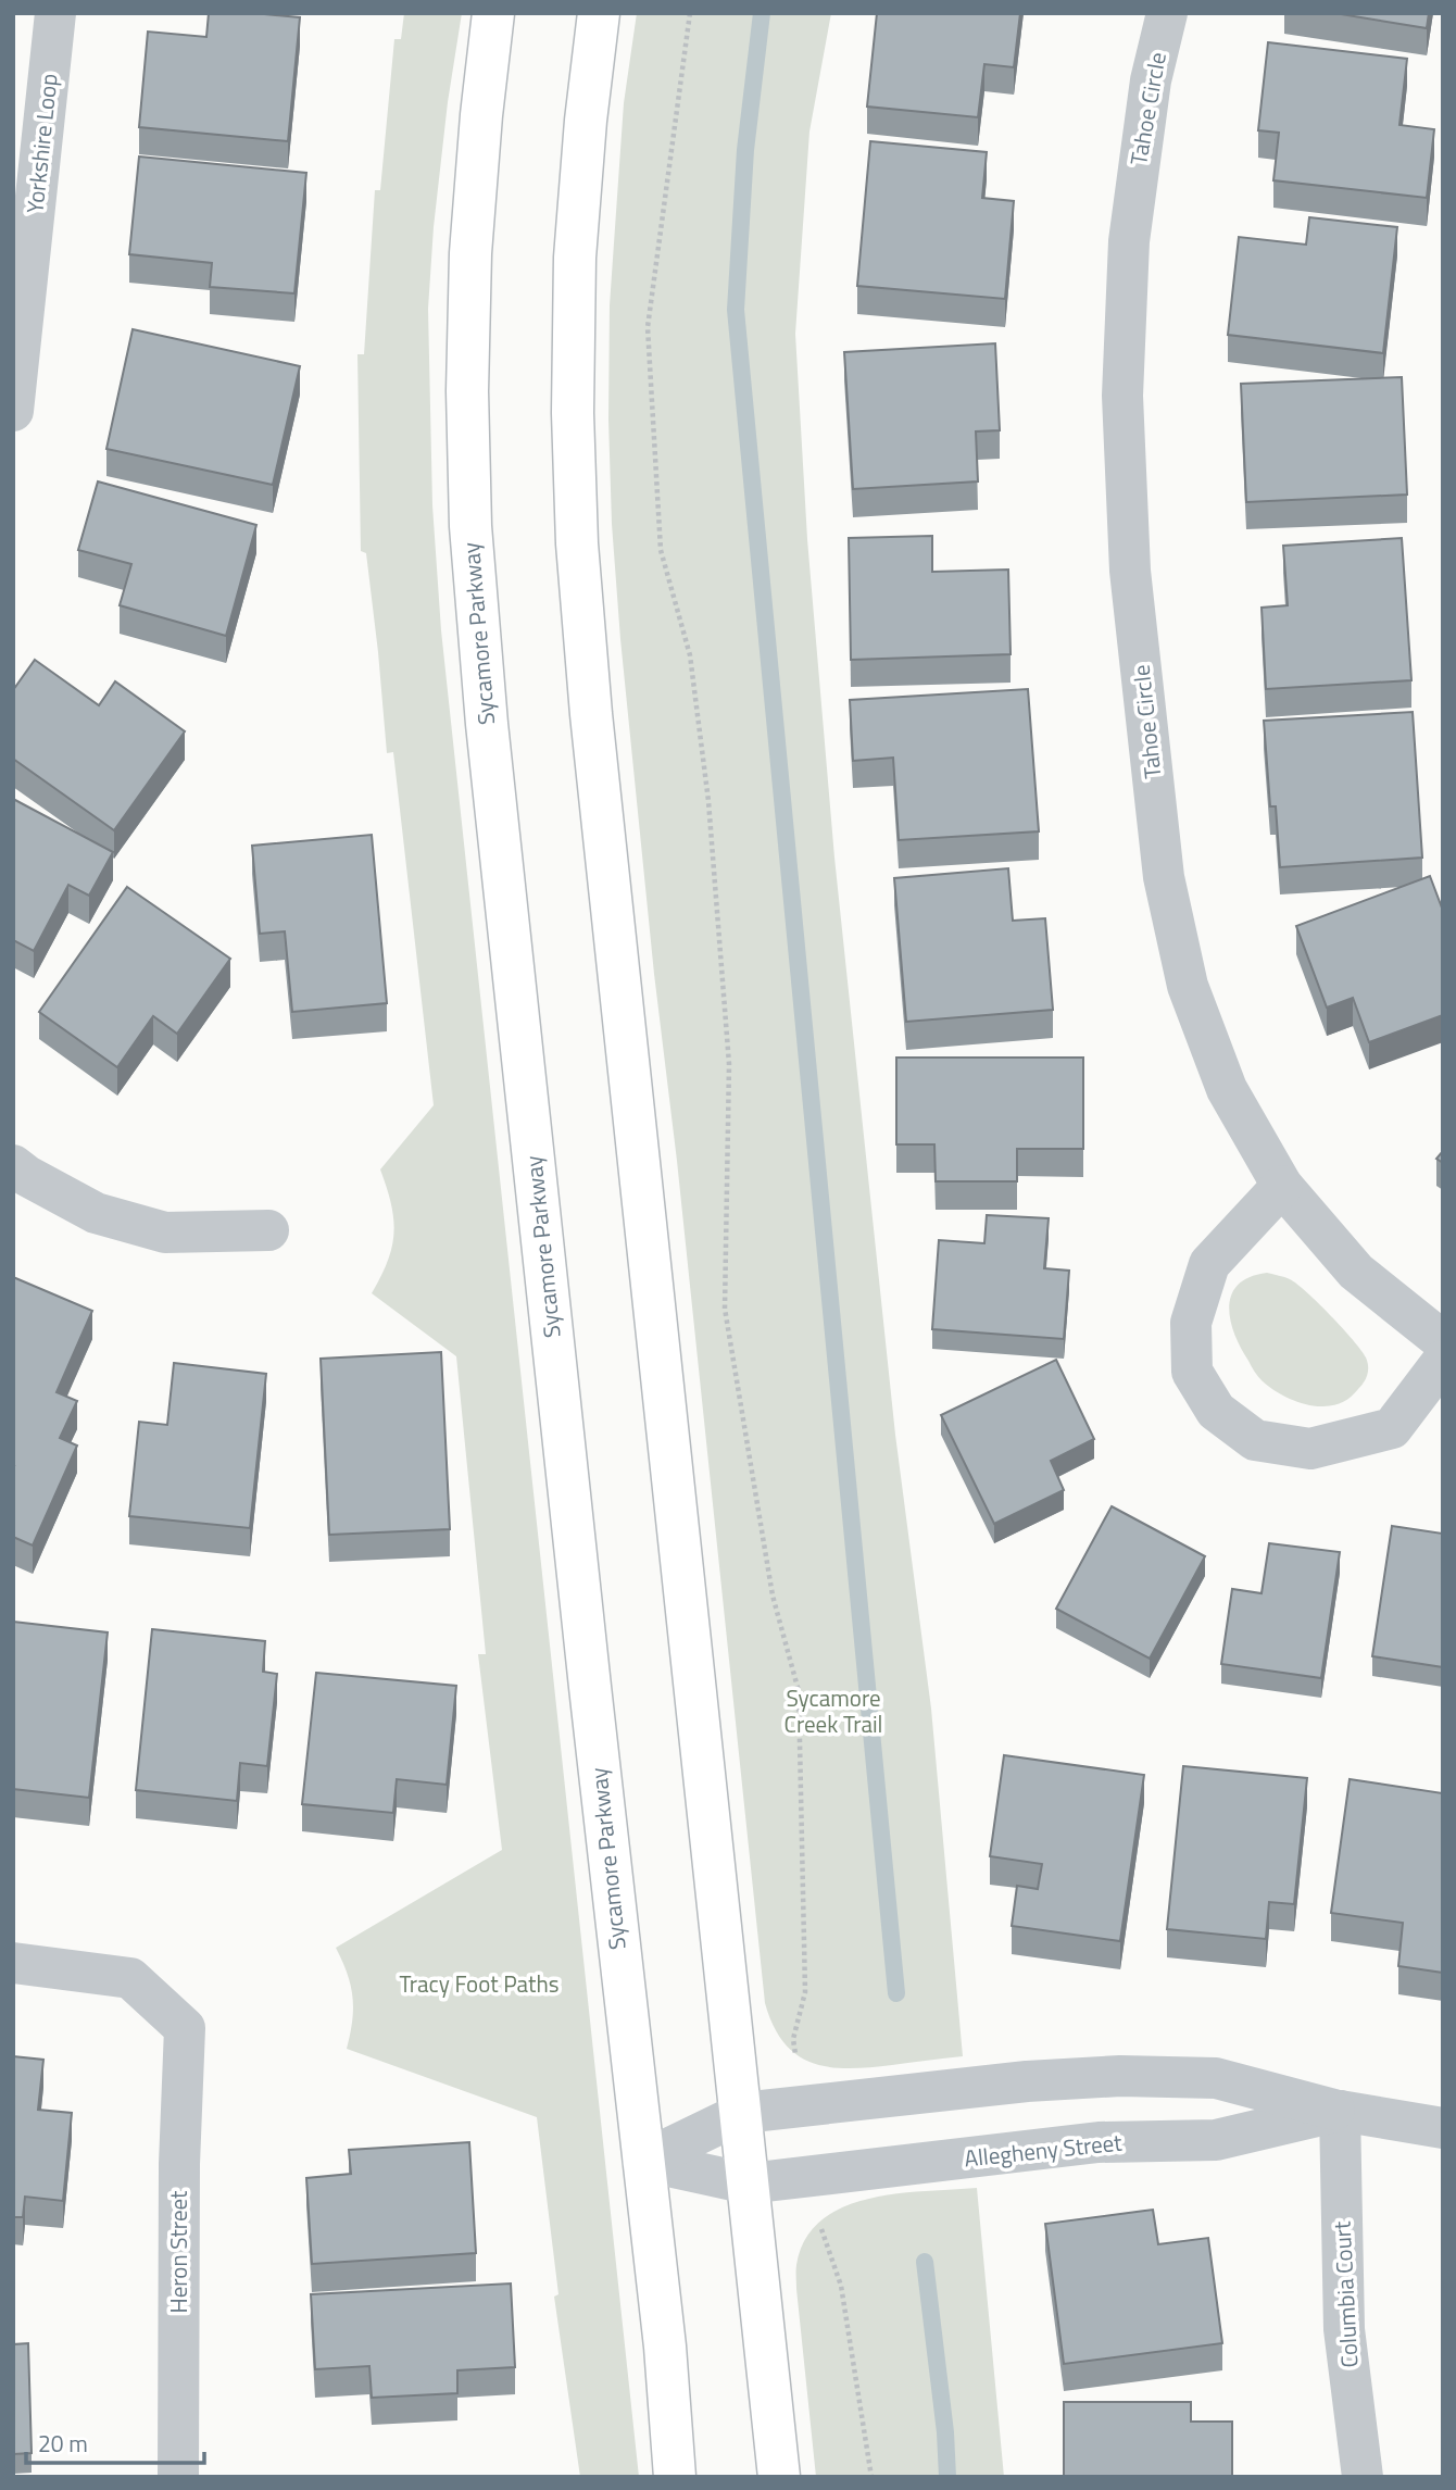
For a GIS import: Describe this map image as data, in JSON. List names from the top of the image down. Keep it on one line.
{"streets":{"main road":["Sycamore Parkway"],"street":["Tahoe Circle","Yorkshire Loop","Allegheny Street","Heron Street","Columbia Court"]},"crossings":[["Sycamore Parkway","Allegheny Street"],["Allegheny Street","Columbia Court"]],"parks":["Sycamore Creek Trail","Tracy Foot Paths"],"scale_bar":"20 m"}
